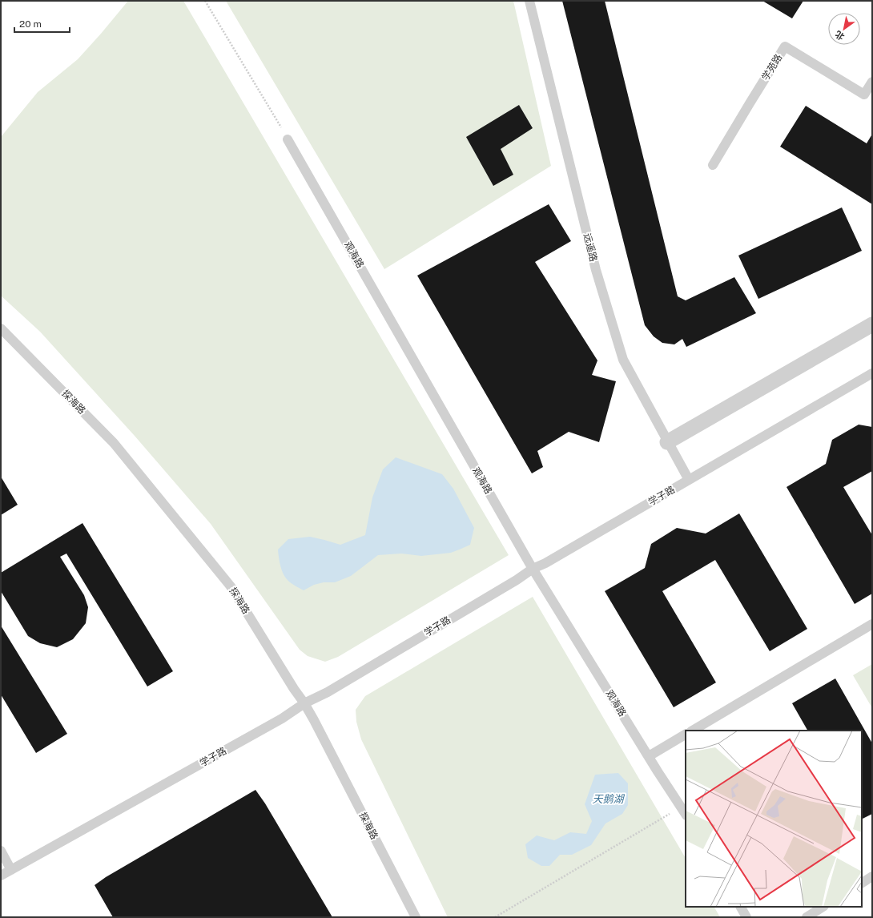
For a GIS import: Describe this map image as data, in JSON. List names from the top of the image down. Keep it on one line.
{"streets":{"lane":["学苑路","远遥路","观海路","探海路","学子路"]},"crossings":[["远遥路","学子路"],["观海路","学子路"],["探海路","学子路"]],"water":["天鹅湖"],"scale_bar":"20 m","north":"bottom left"}
